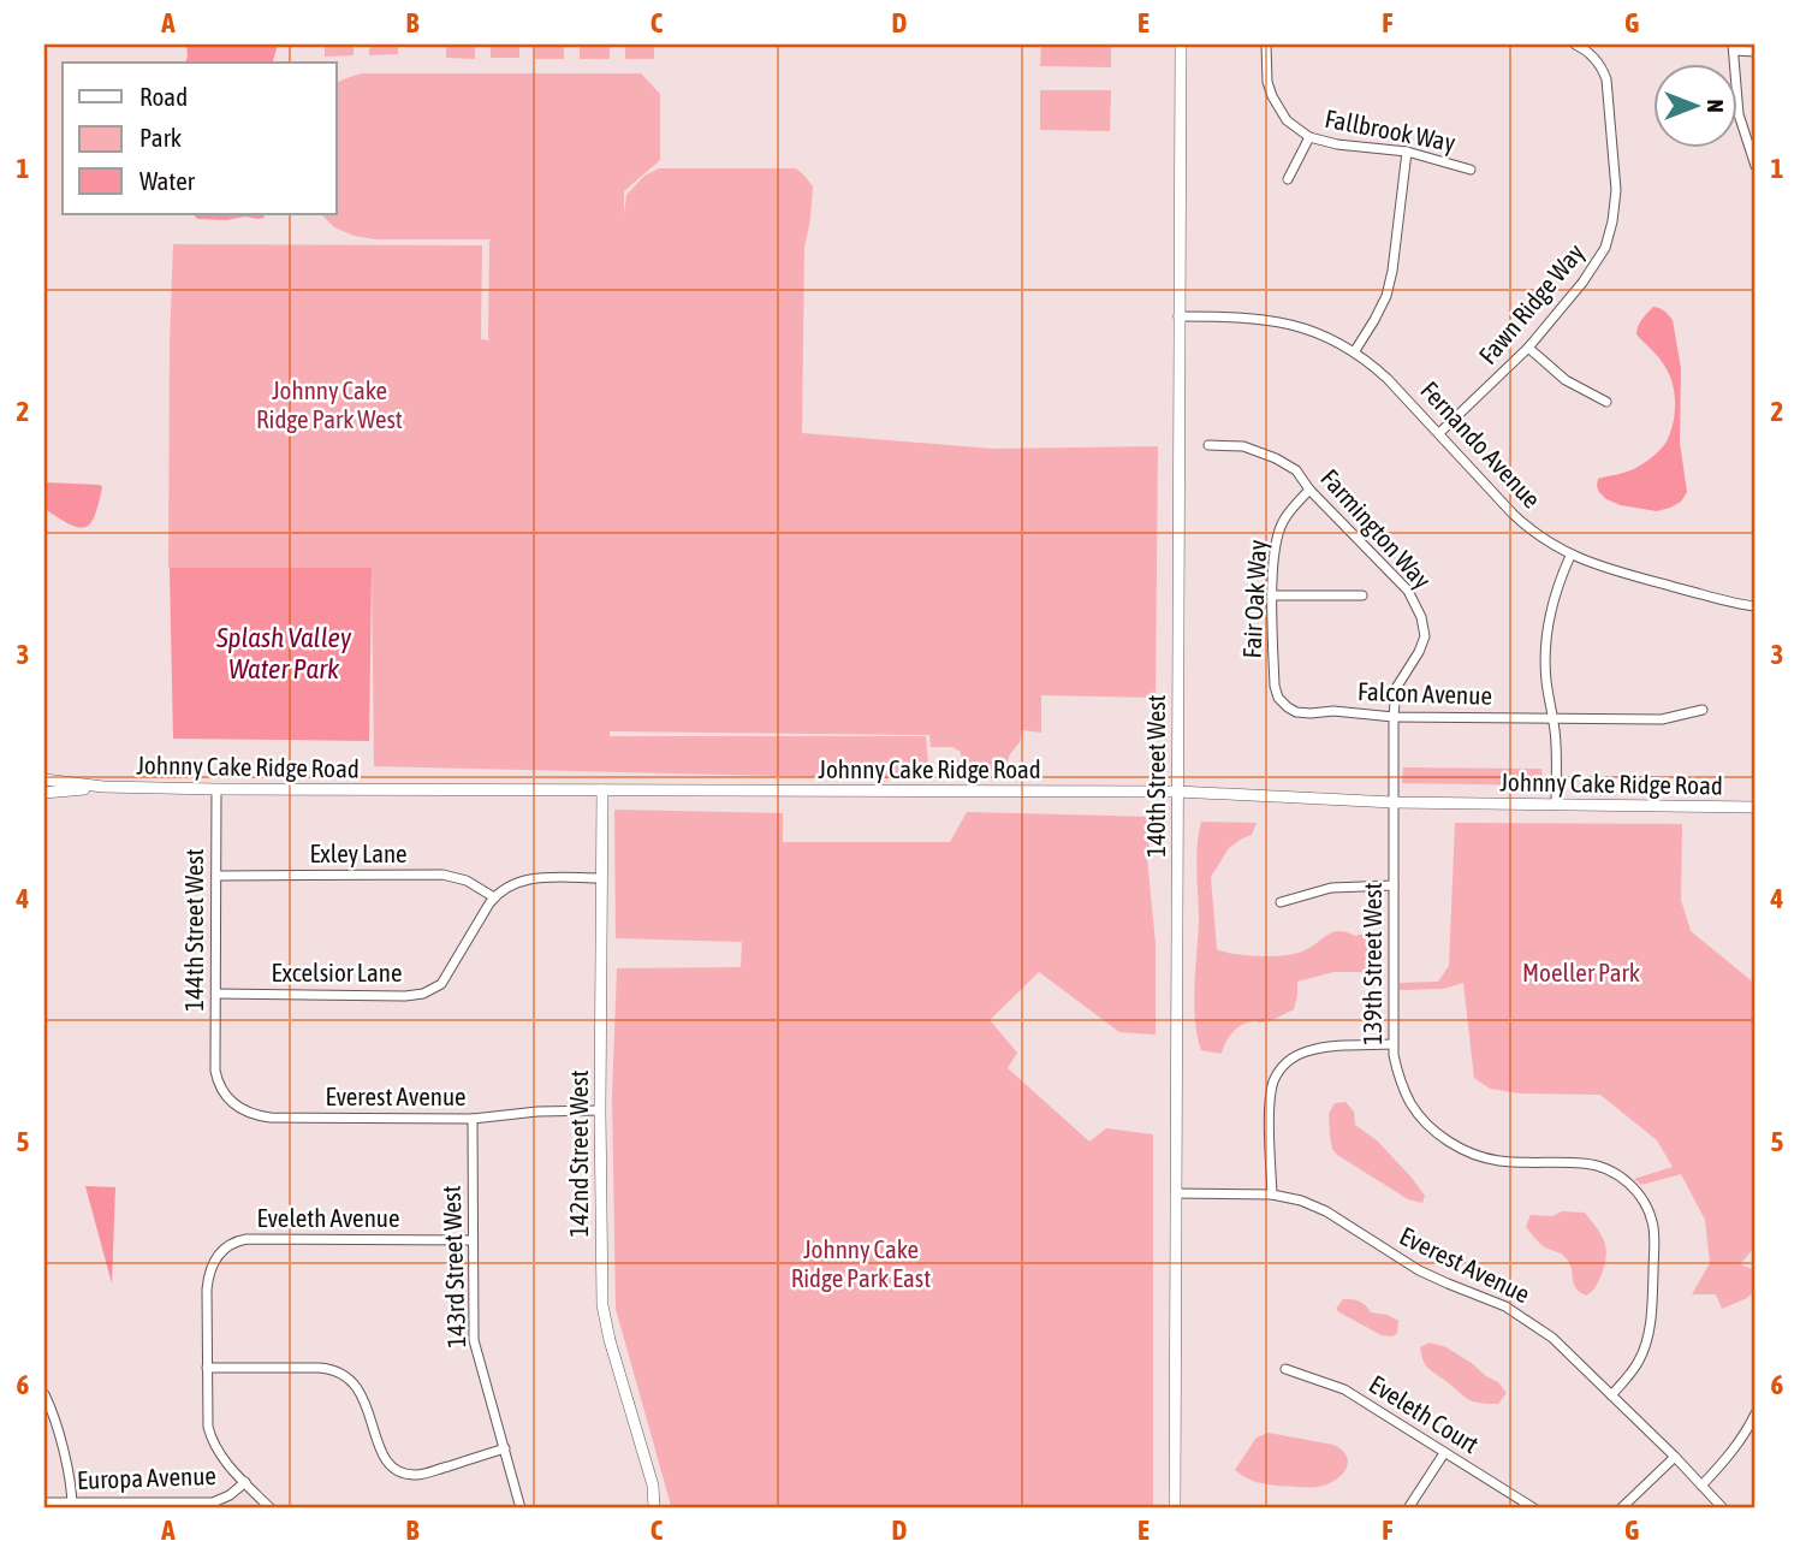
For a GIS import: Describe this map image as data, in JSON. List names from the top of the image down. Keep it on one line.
{"streets":{"street":["Fallbrook Way","Fawn Ridge Way","Fernando Avenue","Farmington Way","Fair Oak Way","Falcon Avenue","Johnny Cake Ridge Road","140th Street West","Exley Lane","144th Street West","139th Street West","Excelsior Lane","Everest Avenue","142nd Street West","Eveleth Avenue","143rd Street West","Eveleth Court","Europa Avenue"]},"crossings":[["Fawn Ridge Way","Fernando Avenue"],["Fernando Avenue","140th Street West"],["Farmington Way","Fair Oak Way"],["Farmington Way","Falcon Avenue"],["Farmington Way","Johnny Cake Ridge Road"],["Farmington Way","139th Street West"],["Fair Oak Way","Falcon Avenue"],["Johnny Cake Ridge Road","140th Street West"],["Johnny Cake Ridge Road","144th Street West"],["Johnny Cake Ridge Road","139th Street West"],["Johnny Cake Ridge Road","142nd Street West"],["140th Street West","Everest Avenue"],["Exley Lane","144th Street West"],["Exley Lane","Excelsior Lane"],["144th Street West","Excelsior Lane"],["144th Street West","Everest Avenue"],["139th Street West","Everest Avenue"],["Everest Avenue","142nd Street West"],["Everest Avenue","143rd Street West"],["Eveleth Avenue","143rd Street West"]],"water":["Splash Valley Water Park"],"parks":["Johnny Cake Ridge Park West","Moeller Park","Johnny Cake Ridge Park East"],"legend":["Road","Park","Water"],"north":"right","grid":{"columns":["A","B","C","D","E","F","G"],"rows":["1","2","3","4","5","6"]}}
